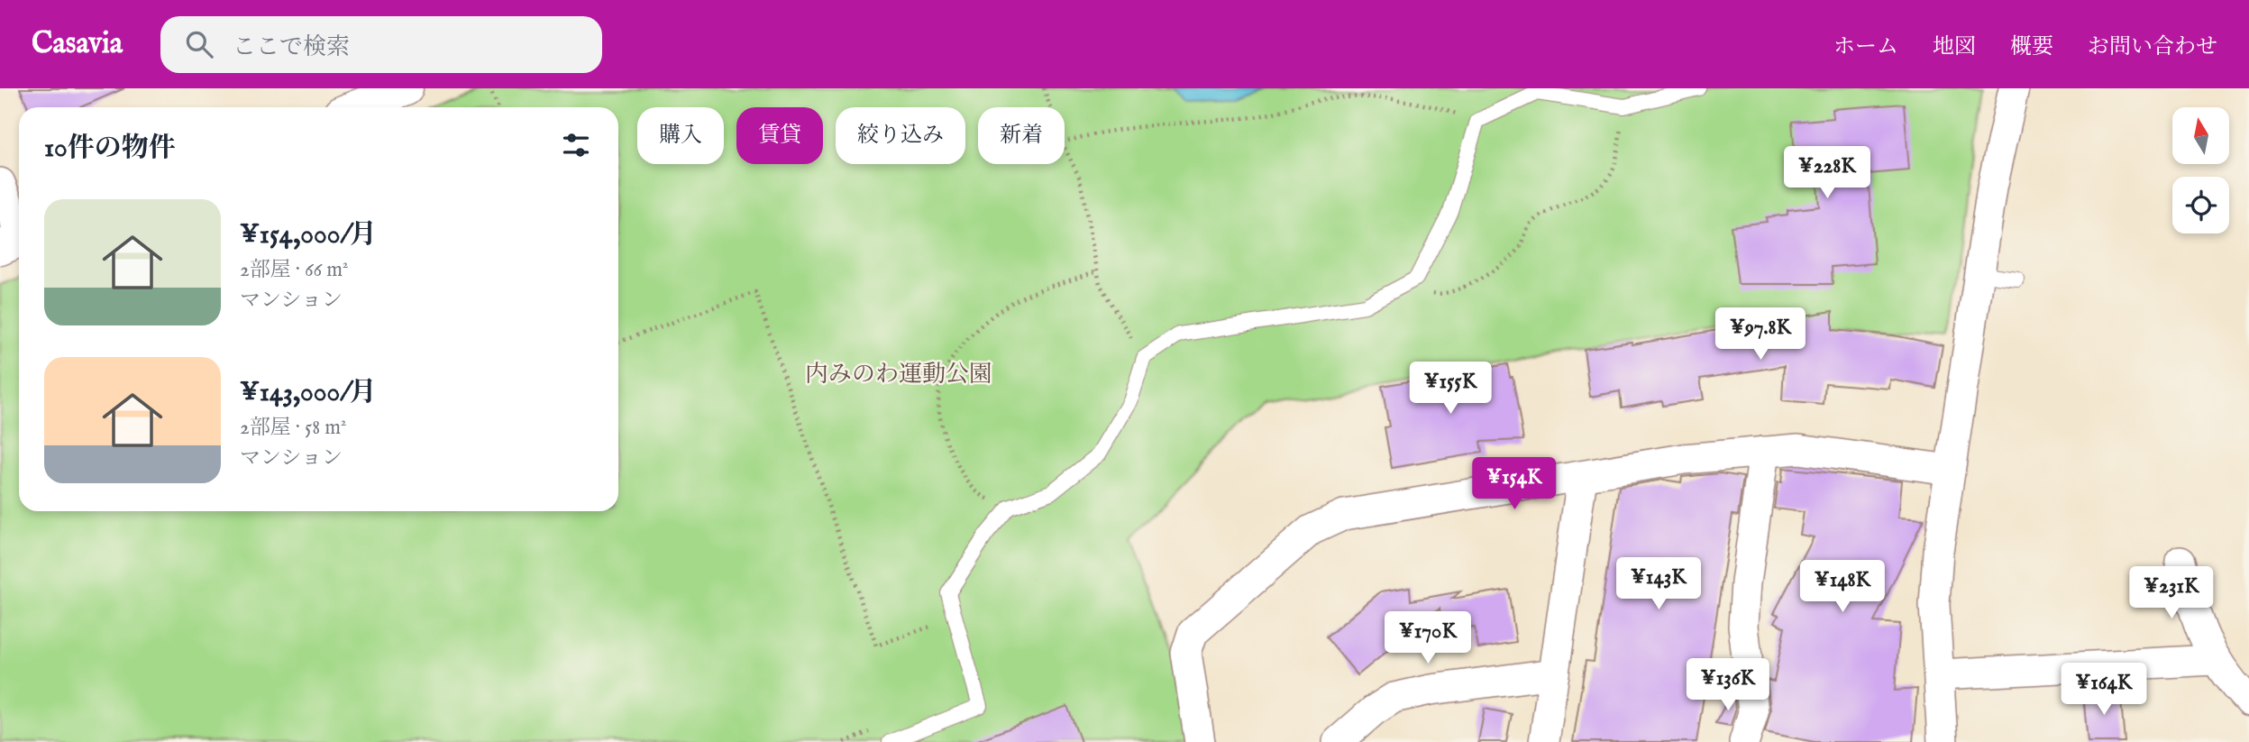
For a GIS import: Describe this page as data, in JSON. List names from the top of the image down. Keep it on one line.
{"parks":["内みのわ運動公園"],"north":"top","page":{"header":"Casavia","search":"ここで検索","nav":["ホーム","地図","概要","お問い合わせ"],"chip":["購入","賃貸","絞り込み","新着"],"heading":"10件の物件","price":["¥228K","¥97.8K","¥155K","¥154K","¥143K","¥148K","¥231K","¥170K","¥136K","¥164K"],"list":[{"name":"¥154,000/月","note":"2部屋 · 66 m² · マンション"},{"name":"¥143,000/月","note":"2部屋 · 58 m² · マンション"}]}}
